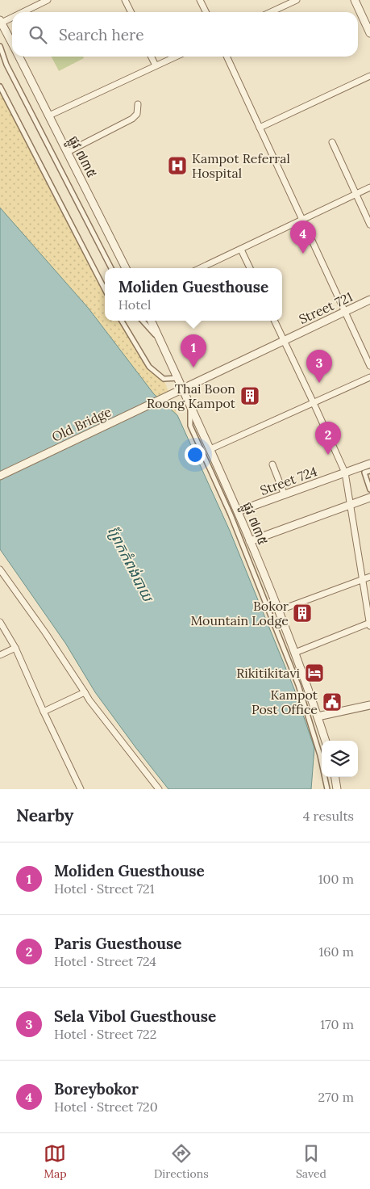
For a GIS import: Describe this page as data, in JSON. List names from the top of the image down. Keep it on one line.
{"streets":{"street":["ផ្លូវ ៧៣៥","Street 721","Old Bridge","Street 724"]},"crossings":[["ផ្លូវ ៧៣៥","Street 721"],["ផ្លូវ ៧៣៥","Old Bridge"],["ផ្លូវ ៧៣៥","Street 724"],["Street 721","Old Bridge"]],"water":["ព្រែកកំពង់បាយ"],"places":{"hospital":["Kampot Referral Hospital"],"building":["Thai Boon Roong Kampot","Bokor Mountain Lodge"],"hotel":["Rikitikitavi"],"public building":["Kampot Post Office"]},"page":{"search":"Search here","pins":["4","1","3","2"],"popup":["Moliden Guesthouse","Hotel"],"heading":["Nearby","4 results"],"list":[{"mark":"1","name":"Moliden Guesthouse","note":"Hotel · Street 721","value":"100 m"},{"mark":"2","name":"Paris Guesthouse","note":"Hotel · Street 724","value":"160 m"},{"mark":"3","name":"Sela Vibol Guesthouse","note":"Hotel · Street 722","value":"170 m"},{"mark":"4","name":"Boreybokor","note":"Hotel · Street 720","value":"270 m"}],"nav":["Map","Directions","Saved"]}}
